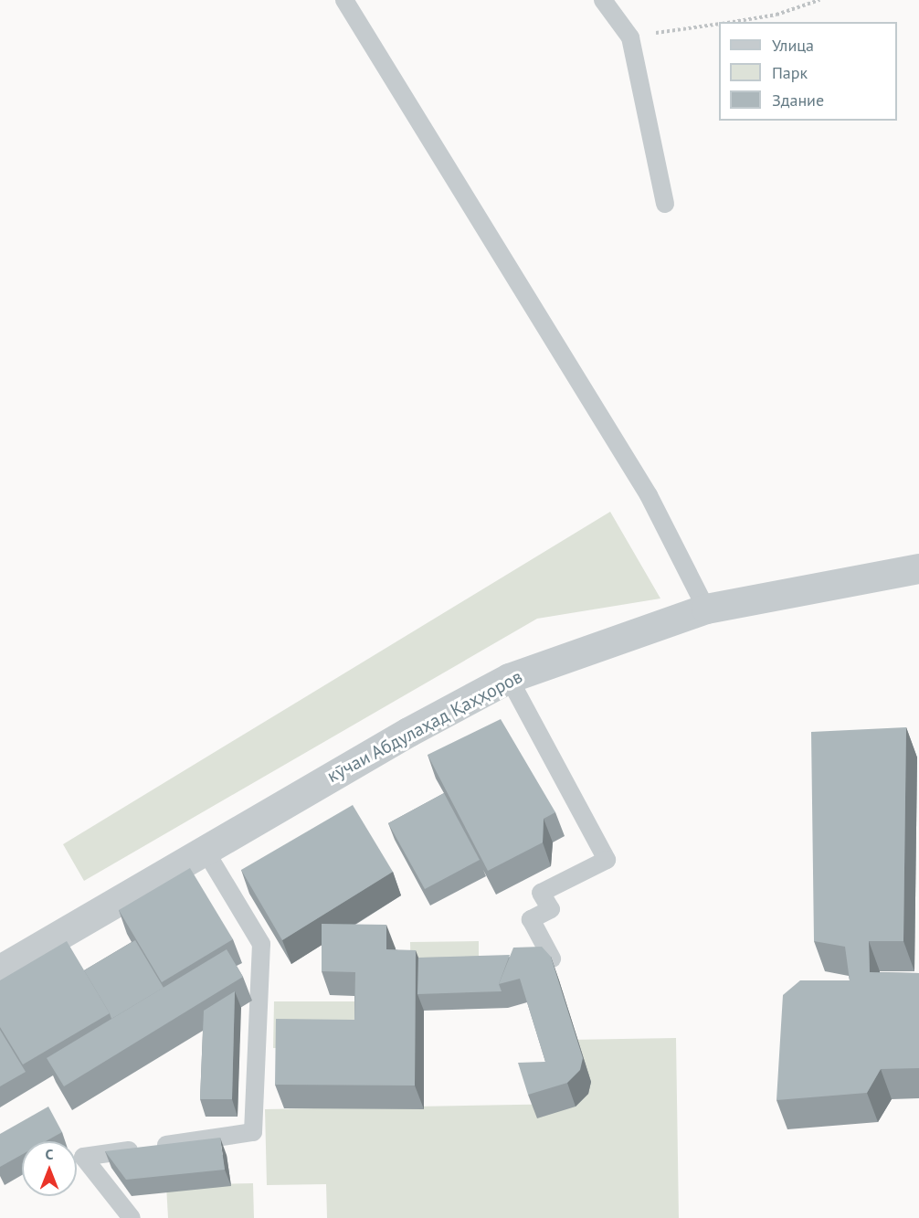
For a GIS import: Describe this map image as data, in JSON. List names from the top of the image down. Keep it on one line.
{"streets":{"street":["кӯчаи Абдулаҳад Қаҳҳоров"]},"legend":["Улица","Парк","Здание"],"north":"top"}
